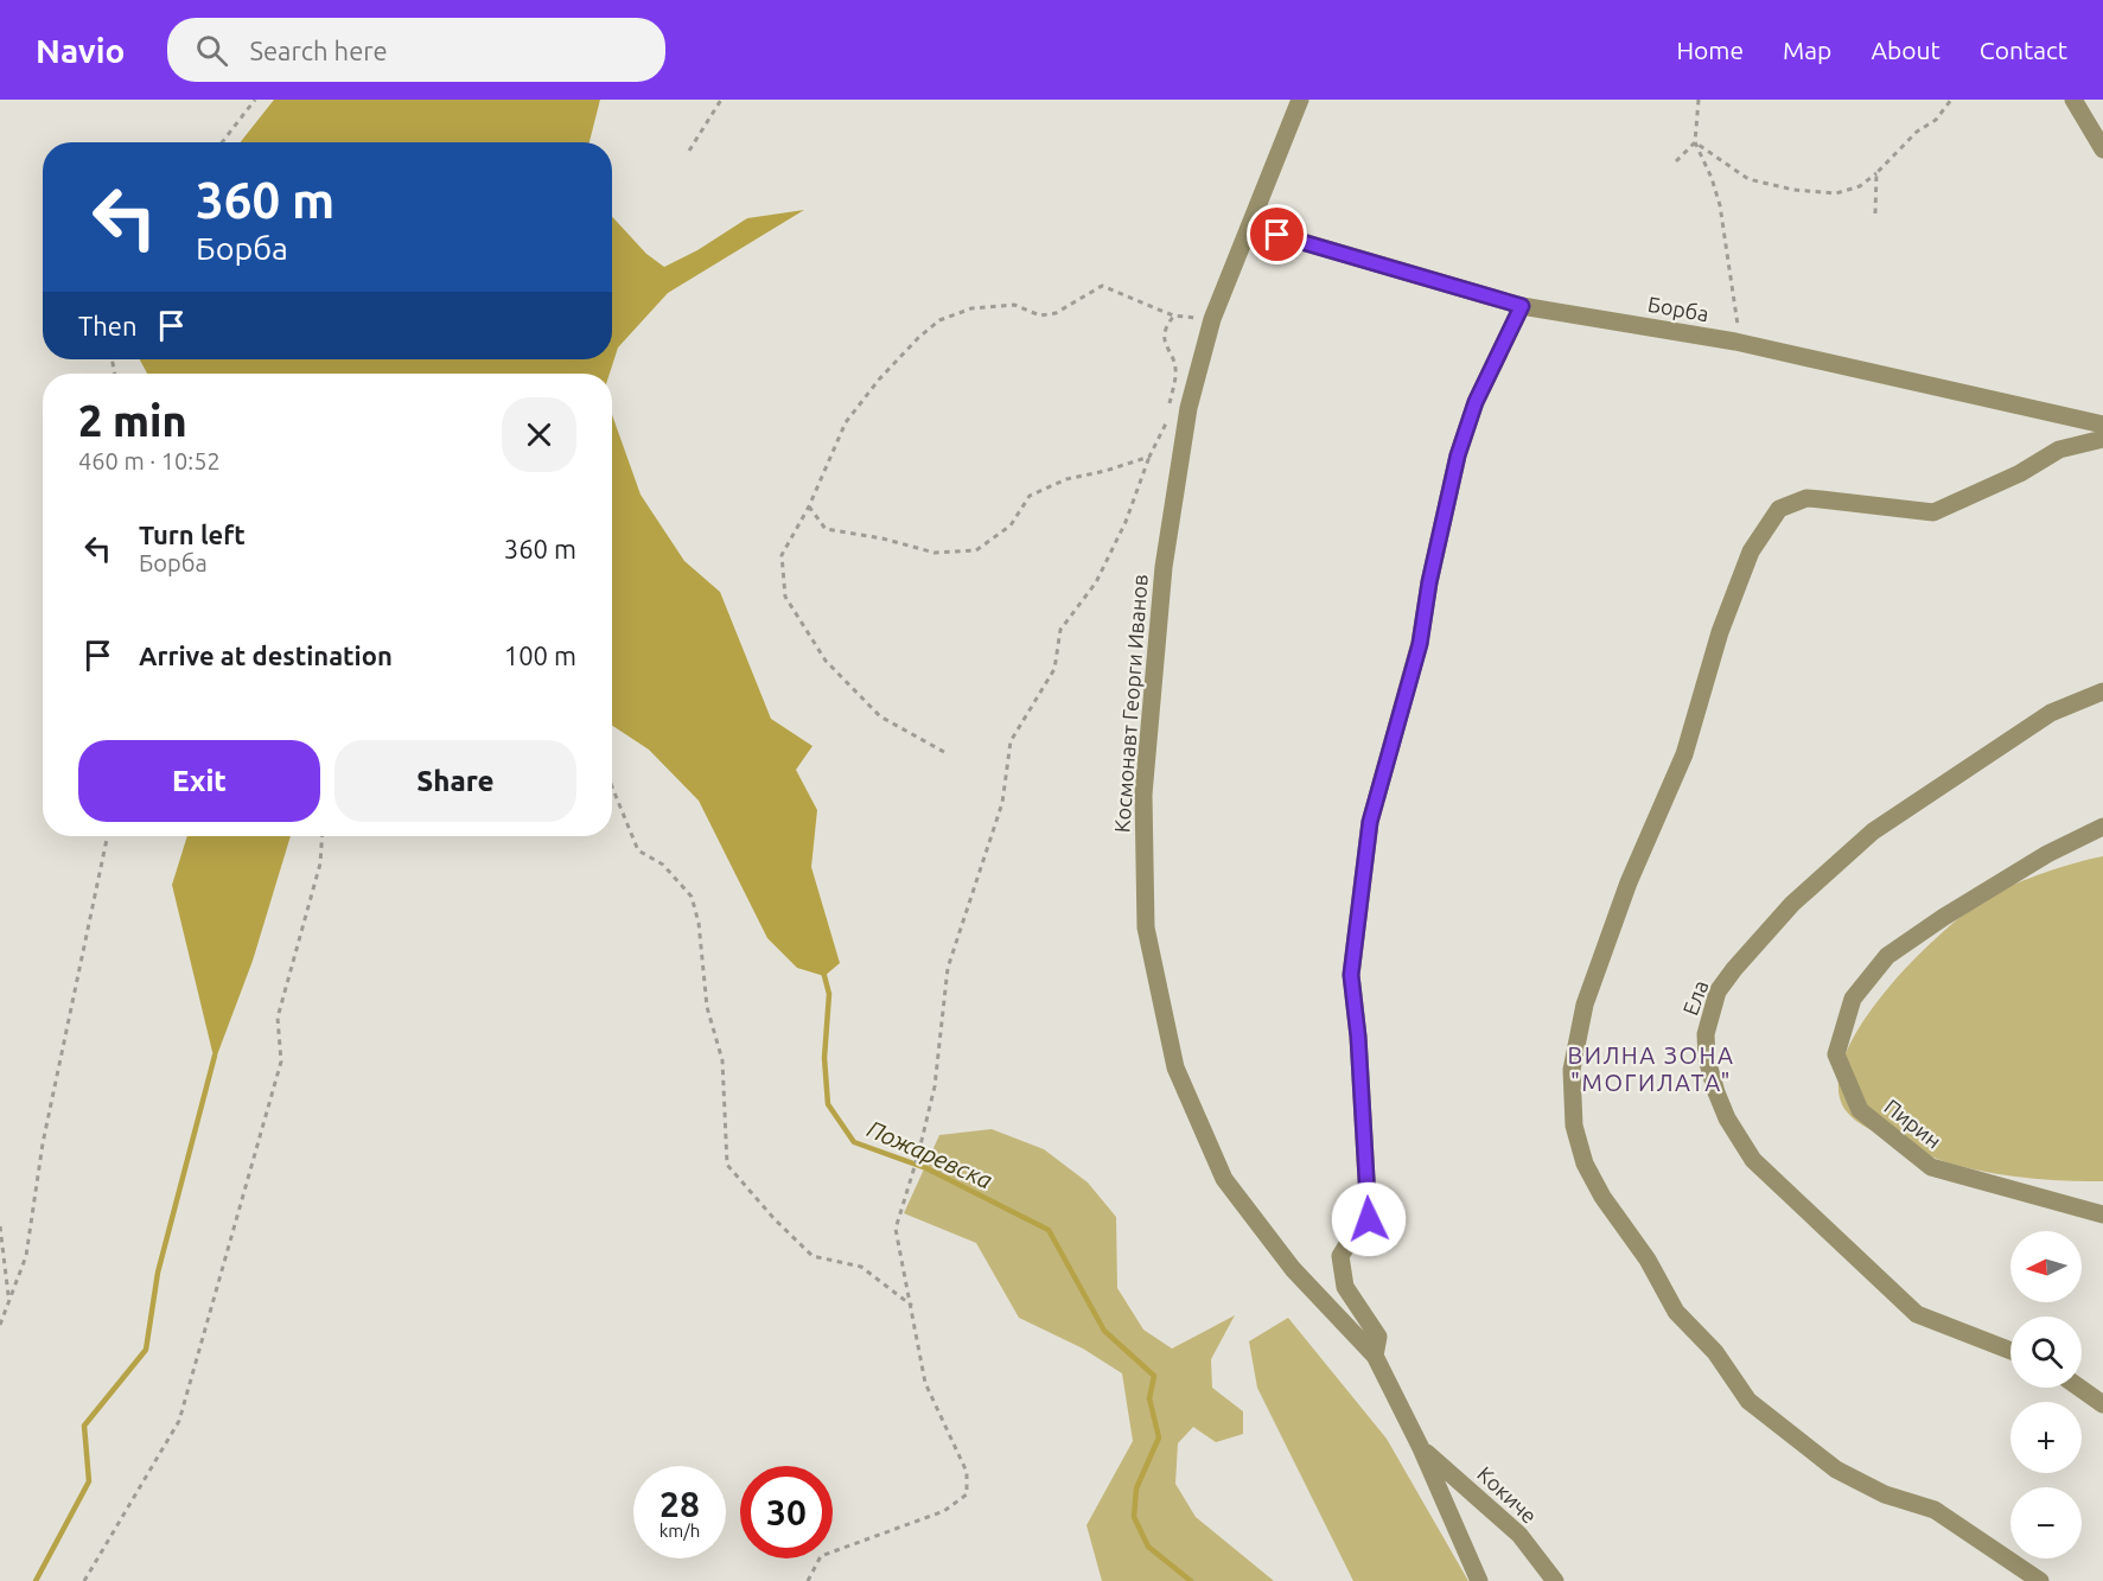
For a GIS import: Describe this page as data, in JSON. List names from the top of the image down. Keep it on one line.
{"streets":{"street":["Борба","Космонавт Георги Иванов","Ела","Пирин","Кокиче"]},"crossings":[["Борба","Космонавт Георги Иванов"],["Космонавт Георги Иванов","Кокиче"]],"districts":["ВИЛНА ЗОНА \"МОГИЛАТА\""],"water":["Пожаревска"],"north":"left","page":{"header":"Navio","search":"Search here","nav":["Home","Map","About","Contact"],"turn":["360 m","Борба"],"then":"Then","heading":["2 min","460 m · 10:52"],"list":[{"name":"Turn left","note":"Борба","value":"360 m"},{"name":"Arrive at destination","value":"100 m"}],"buttons":["Exit","Share"],"map_buttons":["+","−"],"speed":"28 km/h","limit":"30"}}
